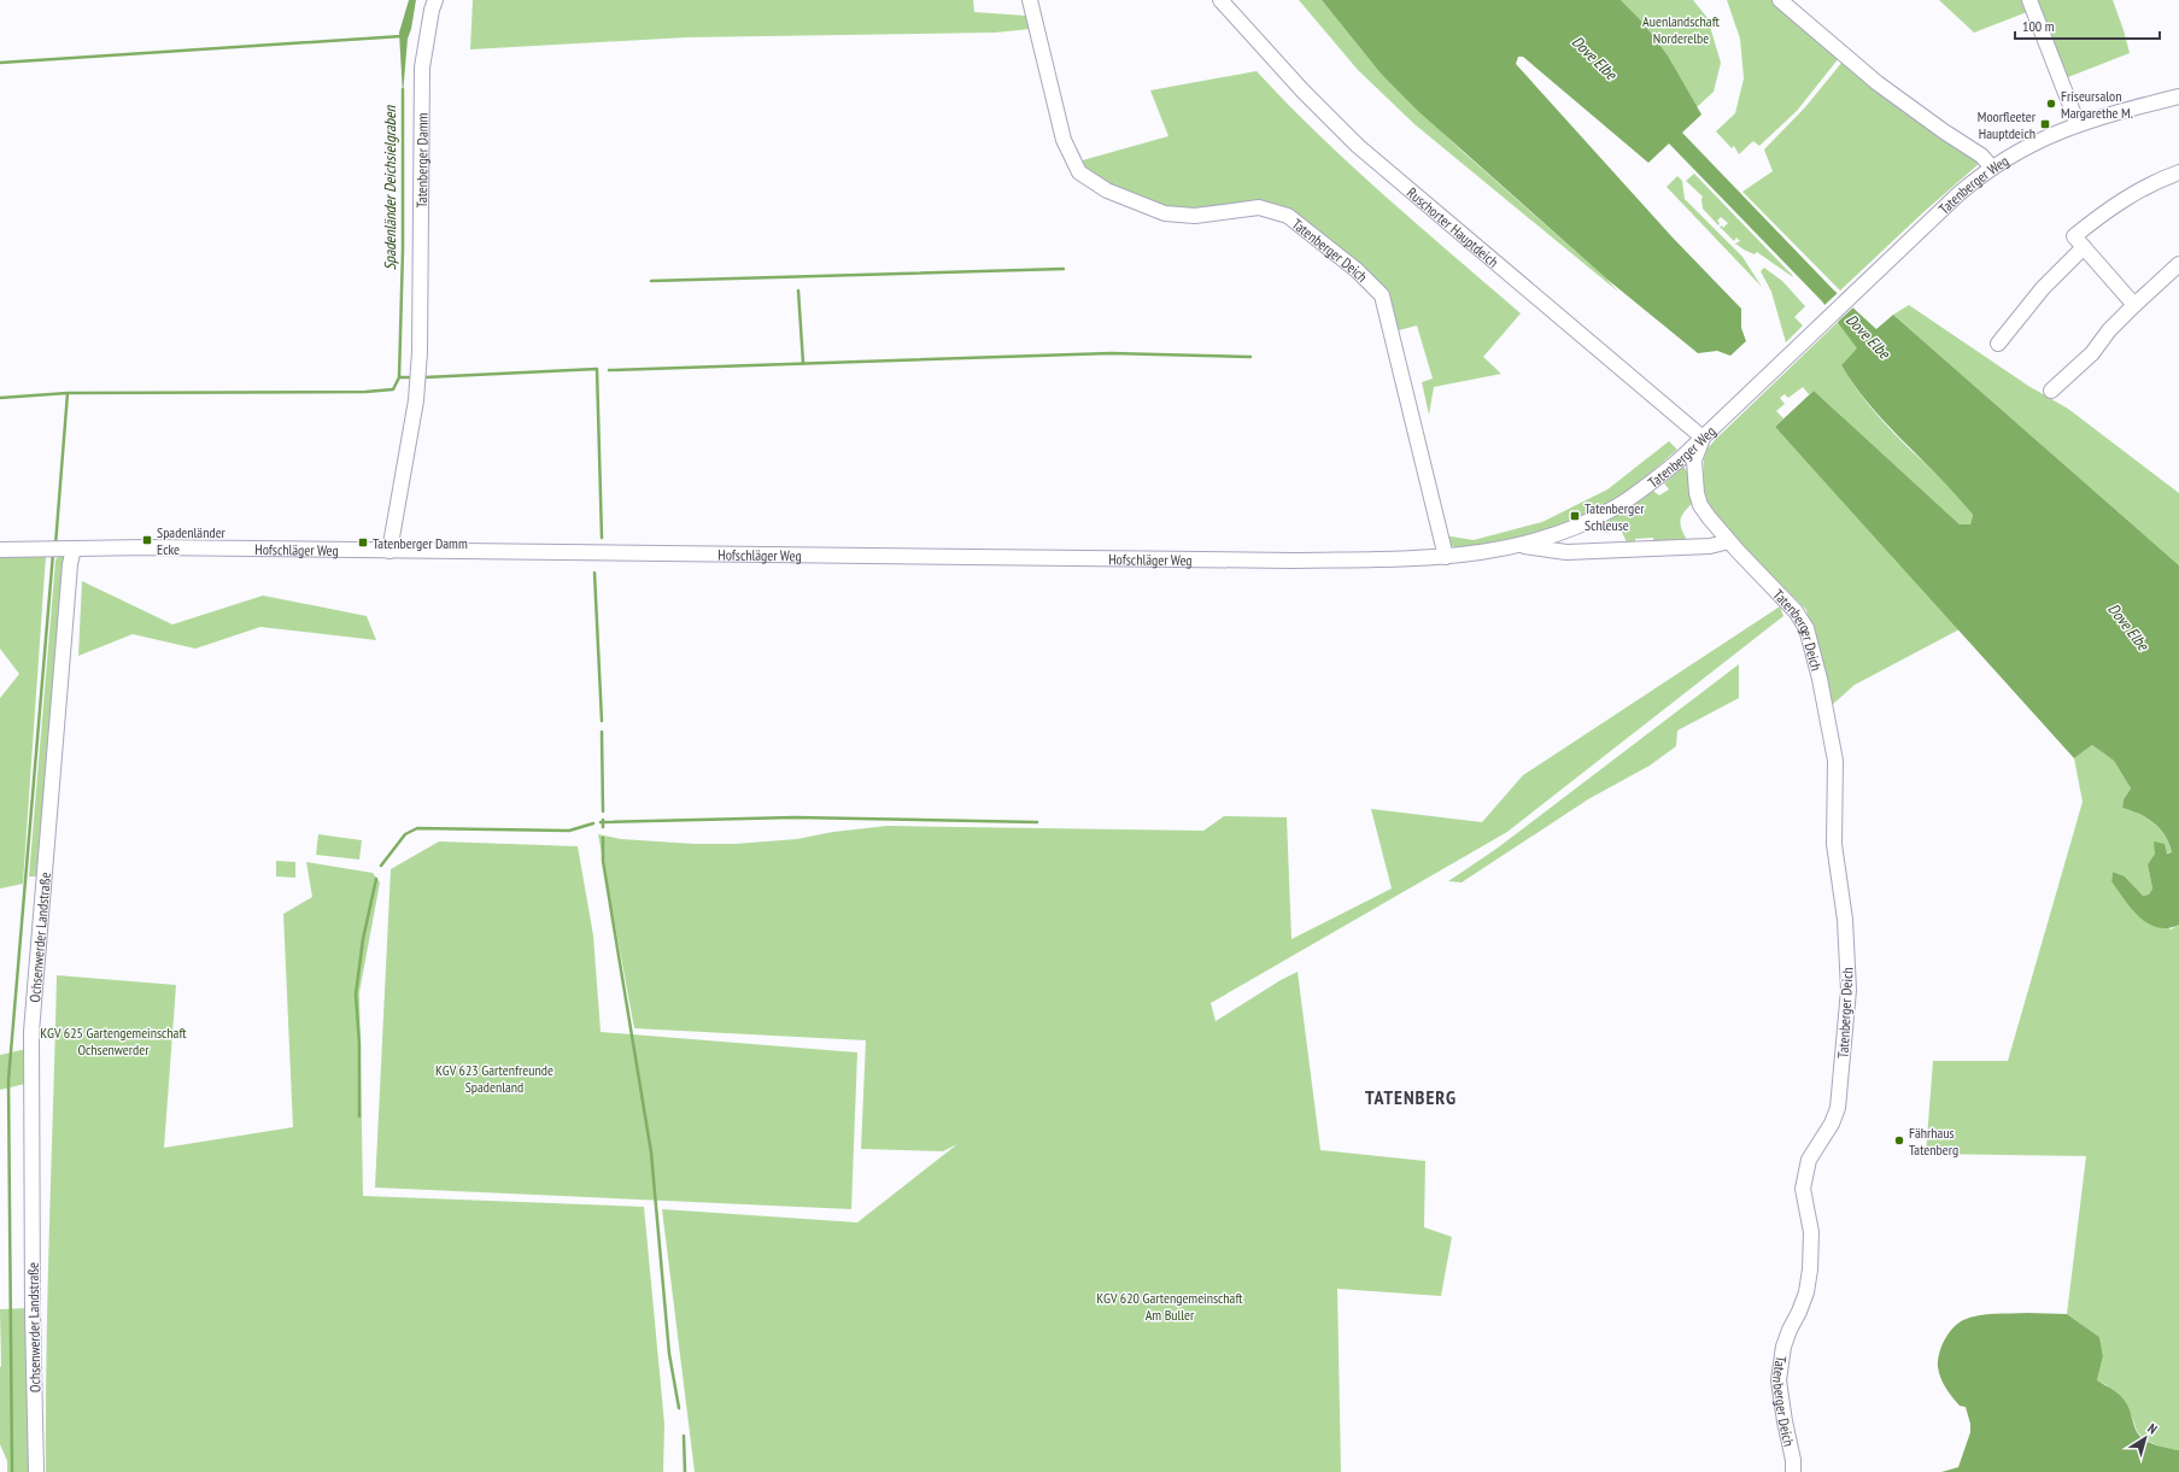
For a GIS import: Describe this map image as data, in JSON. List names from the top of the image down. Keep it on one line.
{"streets":{"street":["Tatenberger Damm","Tatenberger Weg","Ruschorter Hauptdeich","Tatenberger Deich","Hofschläger Weg","Ochsenwerder Landstraße"]},"crossings":[["Tatenberger Damm","Hofschläger Weg"],["Tatenberger Weg","Ruschorter Hauptdeich"],["Tatenberger Weg","Tatenberger Deich"],["Tatenberger Weg","Hofschläger Weg"],["Ruschorter Hauptdeich","Tatenberger Deich"],["Tatenberger Deich","Hofschläger Weg"],["Hofschläger Weg","Ochsenwerder Landstraße"]],"districts":["TATENBERG"],"water":["Dove Elbe","Spadenländer Deichsielgraben"],"parks":["Auenlandschaft Norderelbe","KGV 625 Gartengemeinschaft Ochsenwerder","KGV 623 Gartenfreunde Spadenland","KGV 620 Gartengemeinschaft Am Buller"],"places":{"other":["Friseursalon Margarethe M.","Fährhaus Tatenberg"],"transit":["Moorfleeter Hauptdeich","Tatenberger Schleuse","Spadenländer Ecke","Tatenberger Damm"]},"scale_bar":"100 m","north":"top right"}
